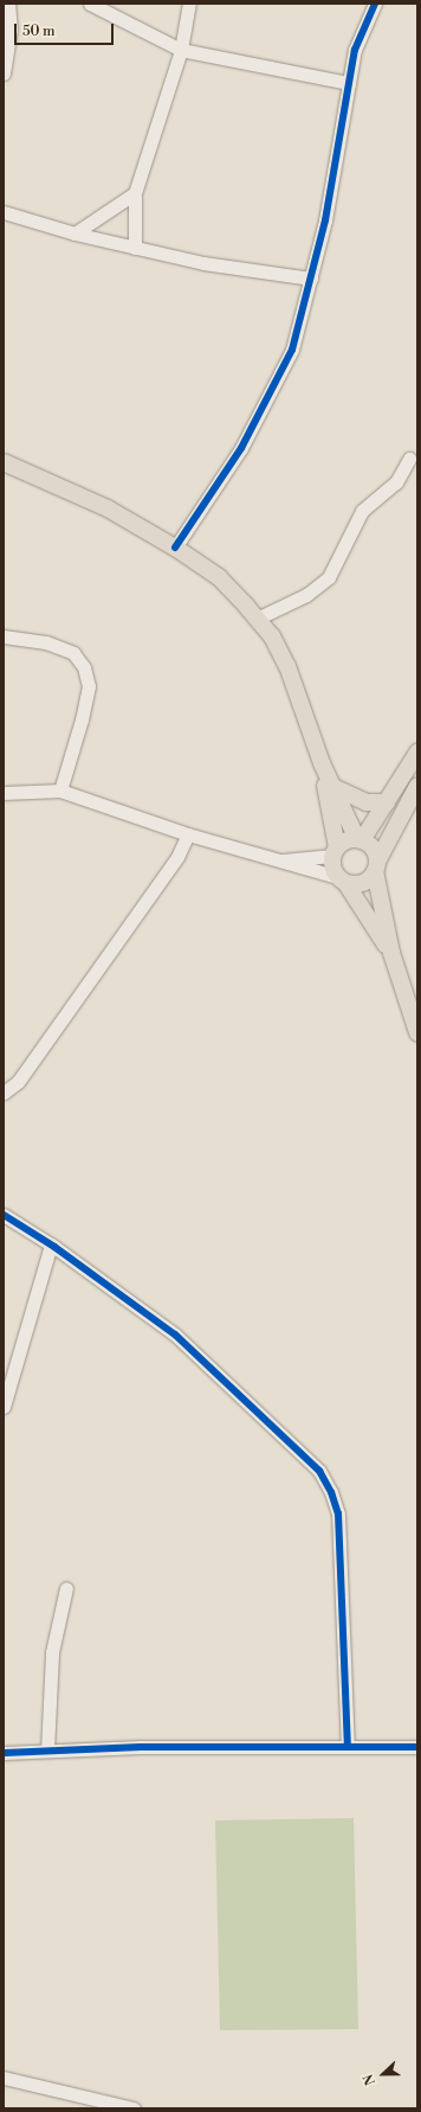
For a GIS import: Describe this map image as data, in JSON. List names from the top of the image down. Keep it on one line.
{"scale_bar":"50 m","north":"left"}
